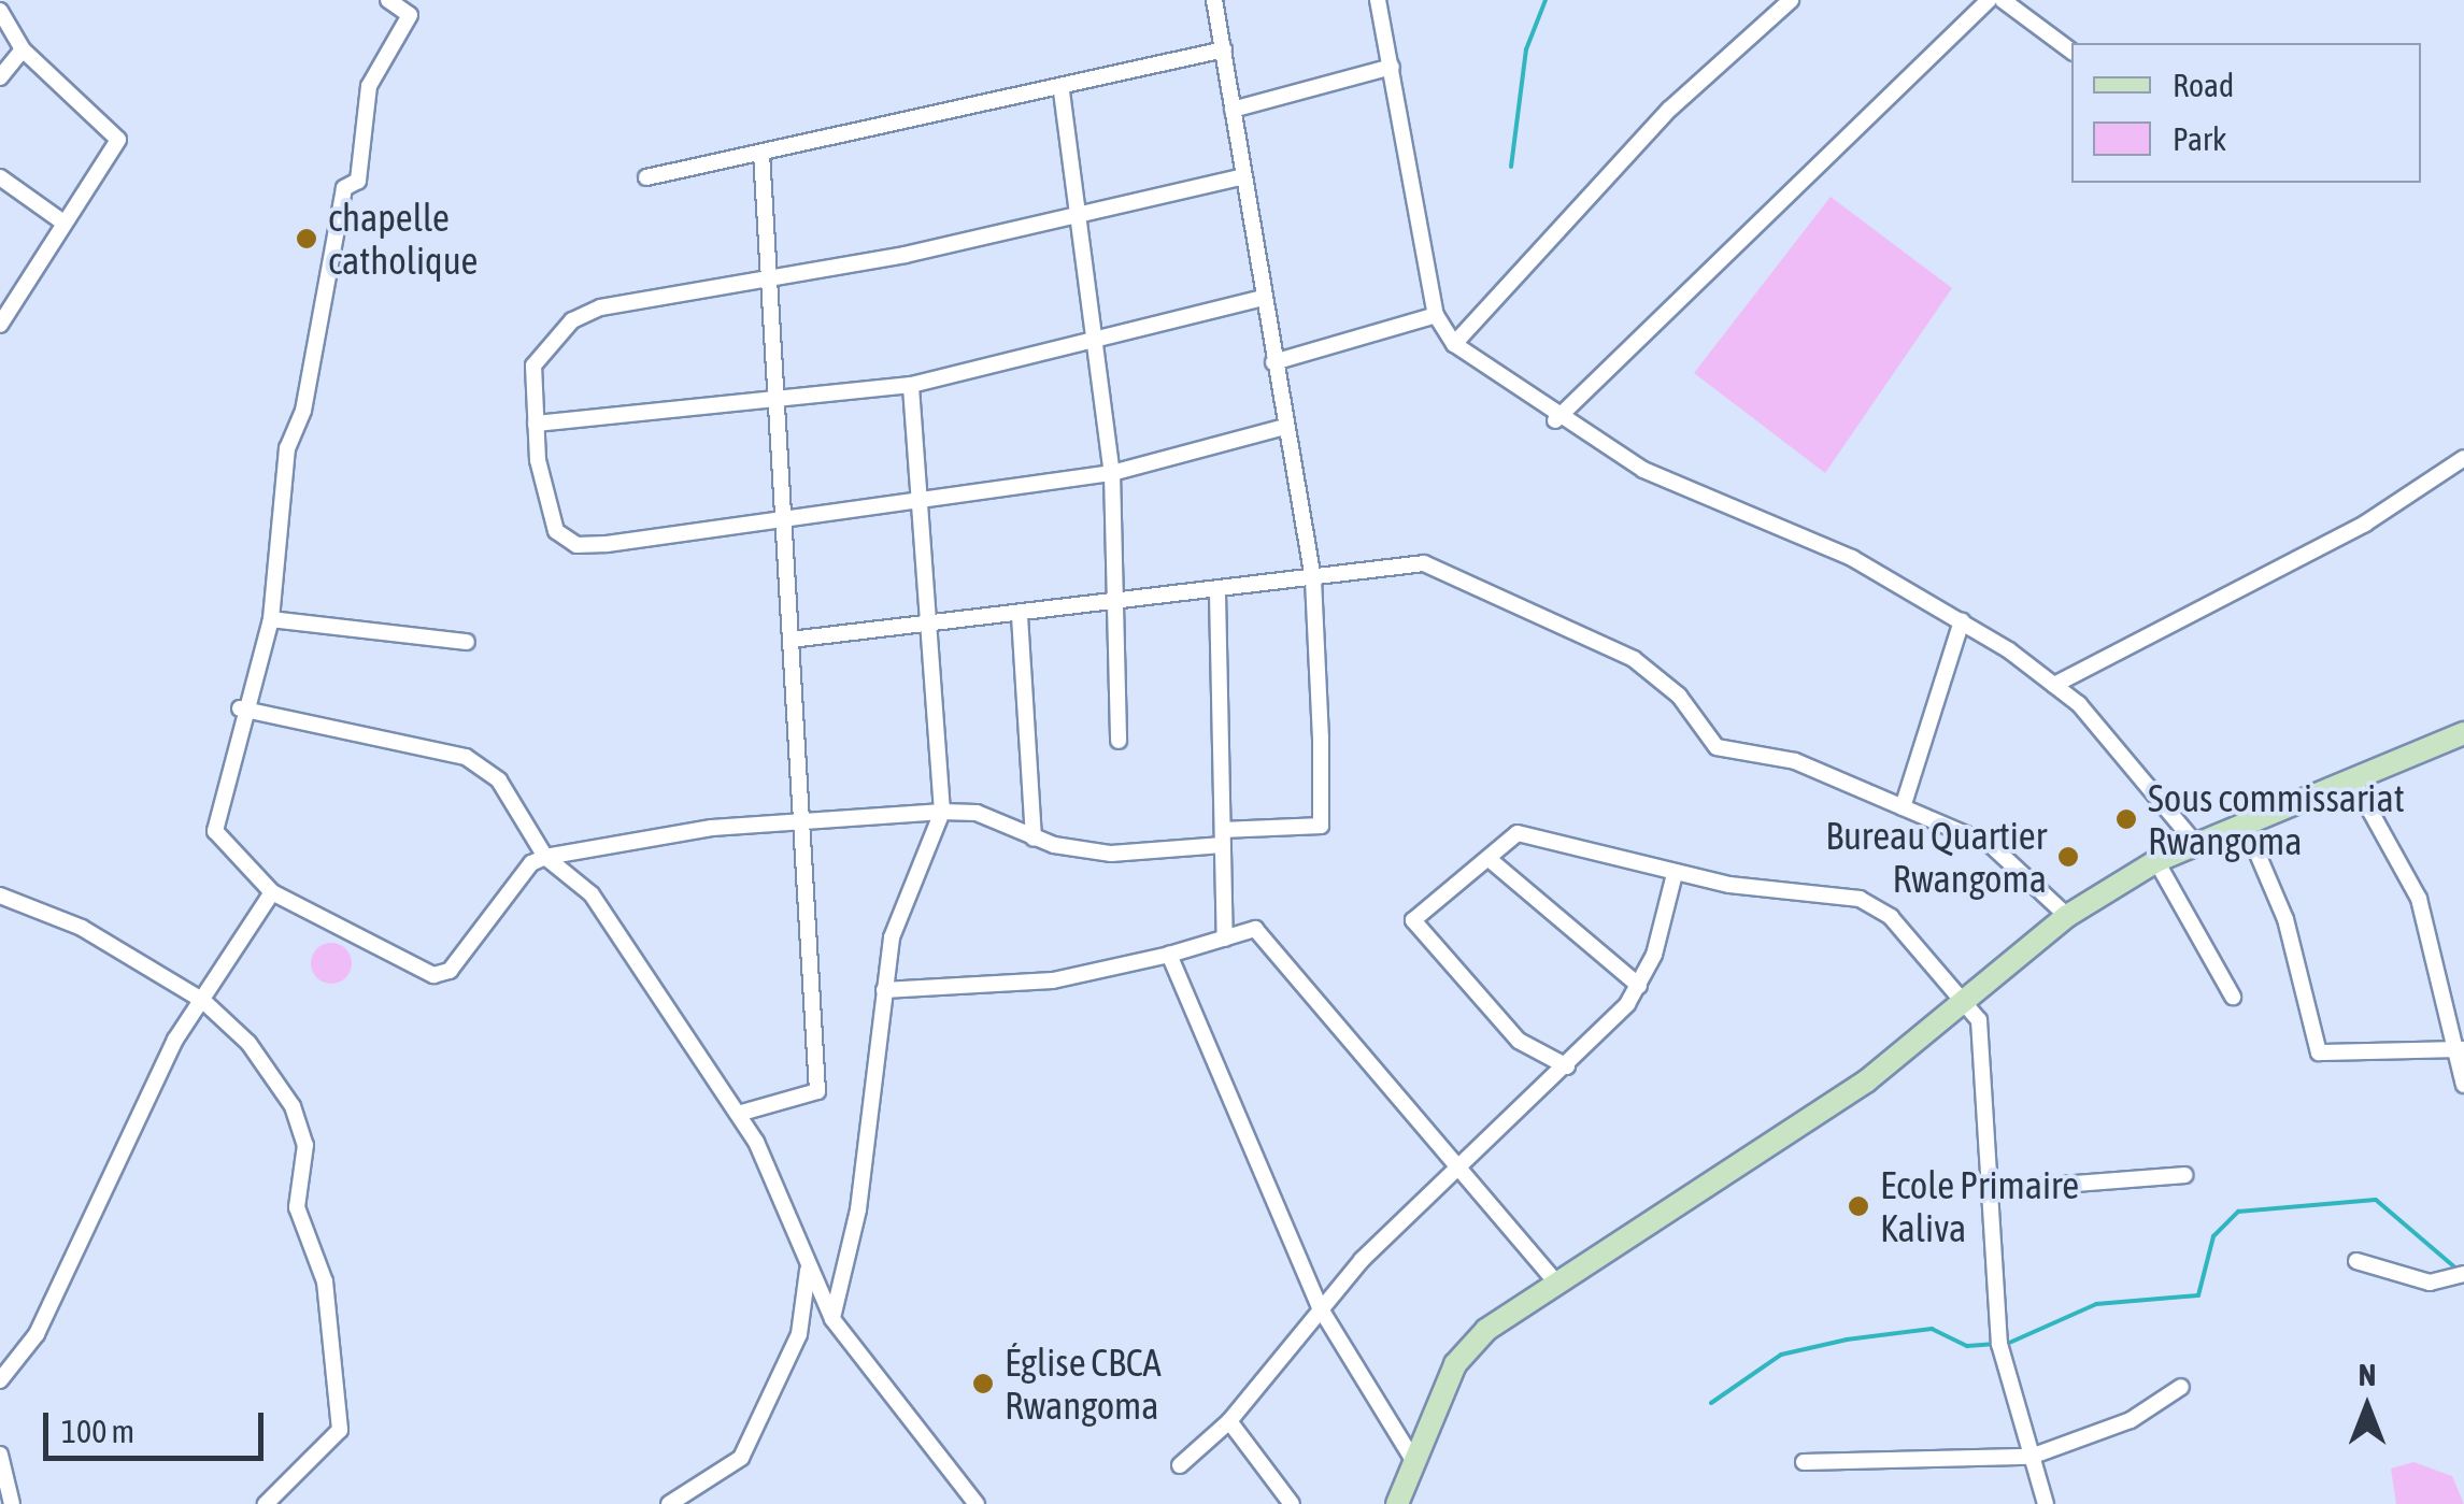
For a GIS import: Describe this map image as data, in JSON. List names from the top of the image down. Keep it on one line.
{"places":["chapelle catholique","Sous commissariat Rwangoma","Bureau Quartier Rwangoma","Ecole Primaire Kaliva","Église CBCA Rwangoma"],"legend":["Road","Park"],"scale_bar":"100 m","north":"top"}
